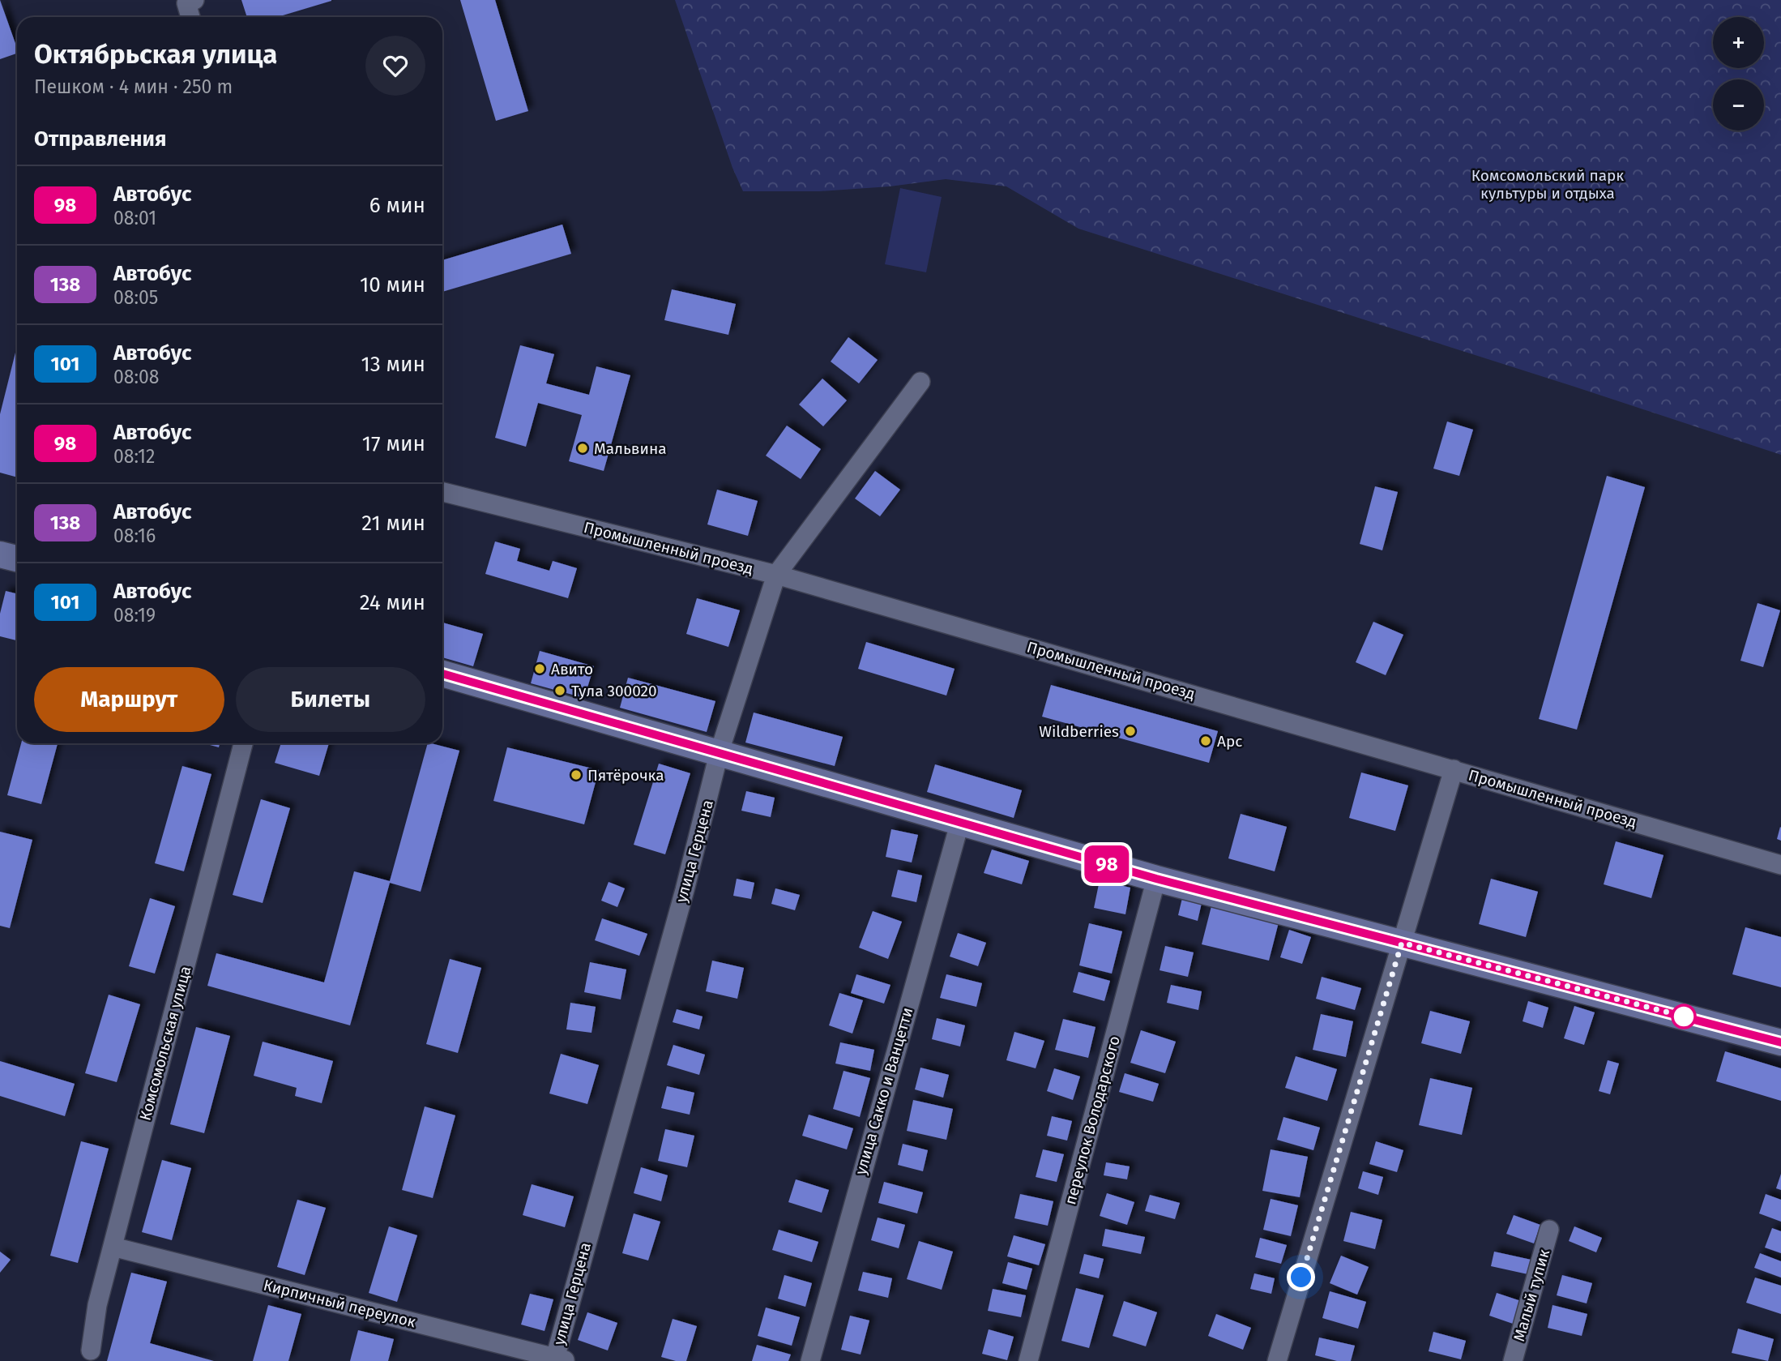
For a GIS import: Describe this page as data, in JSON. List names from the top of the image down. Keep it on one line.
{"streets":{"street":["Промышленный проезд","улица Герцена","Комсомольская улица","улица Сакко и Ванцетти","переулок Володарского","Малый тупик","Кирпичный переулок"]},"crossings":[["Промышленный проезд","улица Герцена"],["улица Герцена","Кирпичный переулок"],["Комсомольская улица","Кирпичный переулок"]],"parks":["Комсомольский парк культуры и отдыха"],"places":["Мальвина","Авито","Тула 300020","Wildberries","Арс","Пятёрочка"],"lines":["bus line 98"],"page":{"on_map":"98","map_buttons":["+","−"],"heading":[["Октябрьская улица","Пешком · 4 мин · 250 m"],"Отправления"],"list":[{"mark":"98","name":"Автобус","note":"08:01","value":"6 мин"},{"mark":"138","name":"Автобус","note":"08:05","value":"10 мин"},{"mark":"101","name":"Автобус","note":"08:08","value":"13 мин"},{"mark":"98","name":"Автобус","note":"08:12","value":"17 мин"},{"mark":"138","name":"Автобус","note":"08:16","value":"21 мин"},{"mark":"101","name":"Автобус","note":"08:19","value":"24 мин"}],"buttons":["Маршрут","Билеты"]}}
